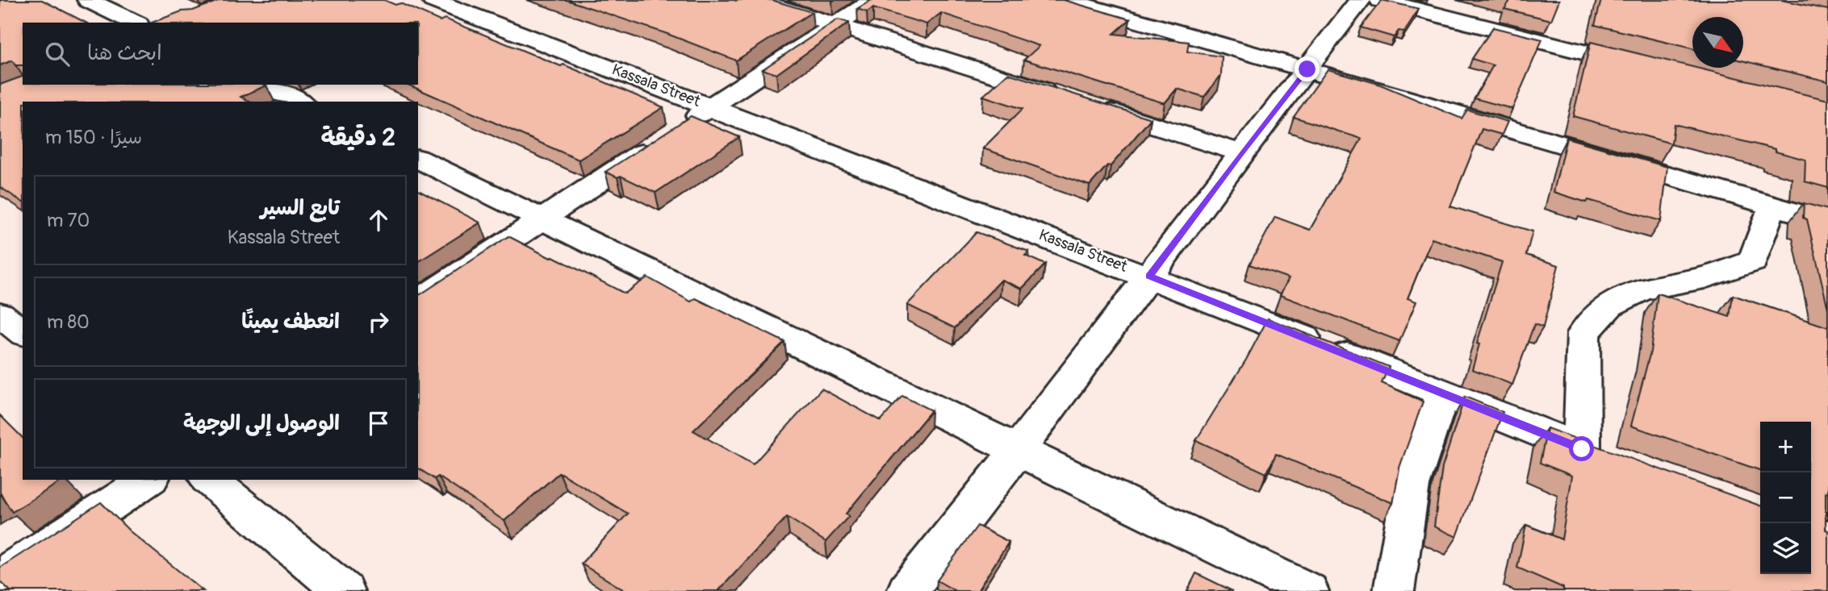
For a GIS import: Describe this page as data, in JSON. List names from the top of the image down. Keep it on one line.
{"streets":{"street":["Kassala Street"]},"north":"bottom right","page":{"search":"ابحث هنا","heading":["2 دقيقة","سيرًا · 150 m"],"list":[["تابع السير","Kassala Street","70 m"],["انعطف يمينًا","80 m"],"الوصول إلى الوجهة"],"map_buttons":["+","−"]}}
